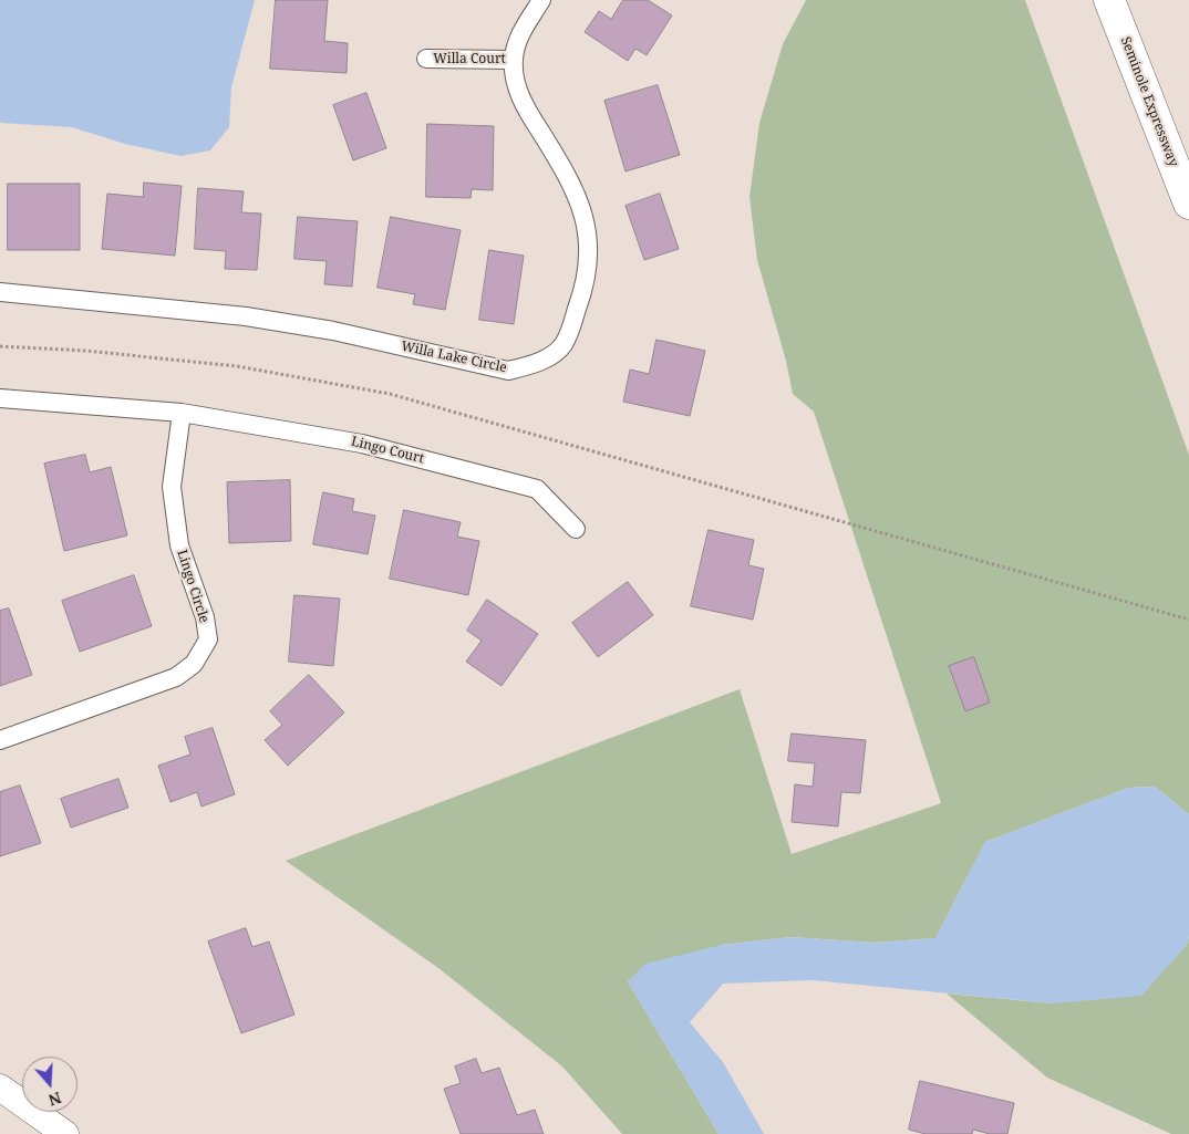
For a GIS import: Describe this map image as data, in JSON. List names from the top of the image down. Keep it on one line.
{"streets":{"highway":["Seminole Expressway"],"street":["Willa Court","Willa Lake Circle","Lingo Court","Lingo Circle"]},"crossings":[["Willa Court","Willa Lake Circle"],["Lingo Court","Lingo Circle"]],"north":"bottom"}
